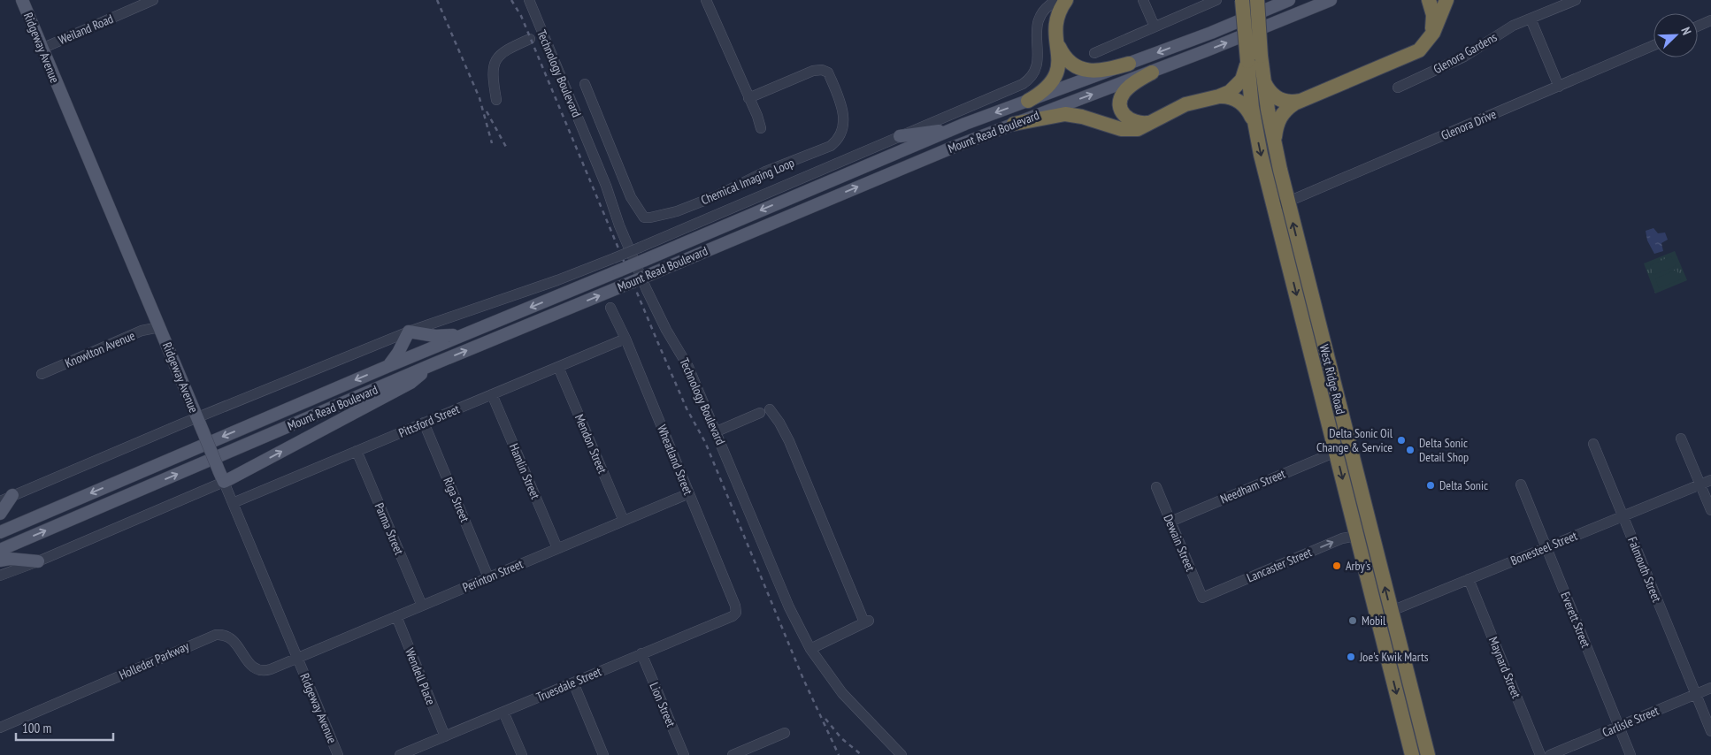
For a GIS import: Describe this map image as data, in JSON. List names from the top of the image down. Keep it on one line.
{"streets":{"highway":["West Ridge Road"],"main road":["Ridgeway Avenue","Mount Read Boulevard"],"street":["Weiland Road","Glenora Gardens","Technology Boulevard","Glenora Drive","Chemical Imaging Loop","Knowlton Avenue","Pittsford Street","Mendon Street","Wheatland Street","Hamlin Street","Needham Street","Riga Street","Parma Street","Dewain Street","Bonesteel Street","Lancaster Street","Falmouth Street","Perinton Street","Everett Street","Holleder Parkway","Maynard Street","Wendell Place","Truesdale Street","Lion Street","Carlisle Street"]},"crossings":[["Weiland Road","Ridgeway Avenue"],["Ridgeway Avenue","Knowlton Avenue"],["Ridgeway Avenue","Pittsford Street"],["Ridgeway Avenue","Perinton Street"],["Ridgeway Avenue","Holleder Parkway"],["Glenora Drive","West Ridge Road"],["West Ridge Road","Needham Street"],["West Ridge Road","Bonesteel Street"],["West Ridge Road","Lancaster Street"],["Pittsford Street","Mendon Street"],["Pittsford Street","Wheatland Street"],["Pittsford Street","Hamlin Street"],["Pittsford Street","Riga Street"],["Pittsford Street","Parma Street"],["Mendon Street","Perinton Street"],["Wheatland Street","Perinton Street"],["Wheatland Street","Truesdale Street"],["Hamlin Street","Perinton Street"],["Needham Street","Dewain Street"],["Riga Street","Perinton Street"],["Parma Street","Perinton Street"],["Dewain Street","Lancaster Street"],["Bonesteel Street","Falmouth Street"],["Bonesteel Street","Everett Street"],["Bonesteel Street","Maynard Street"],["Falmouth Street","Carlisle Street"],["Perinton Street","Holleder Parkway"],["Perinton Street","Wendell Place"],["Everett Street","Carlisle Street"],["Wendell Place","Truesdale Street"],["Truesdale Street","Lion Street"]],"one_way":["Lancaster Street"],"places":["Delta Sonic Oil Change & Service","Delta Sonic Detail Shop","Delta Sonic","Arby's","Mobil","Joe's Kwik Marts"],"scale_bar":"100 m","north":"top right"}
